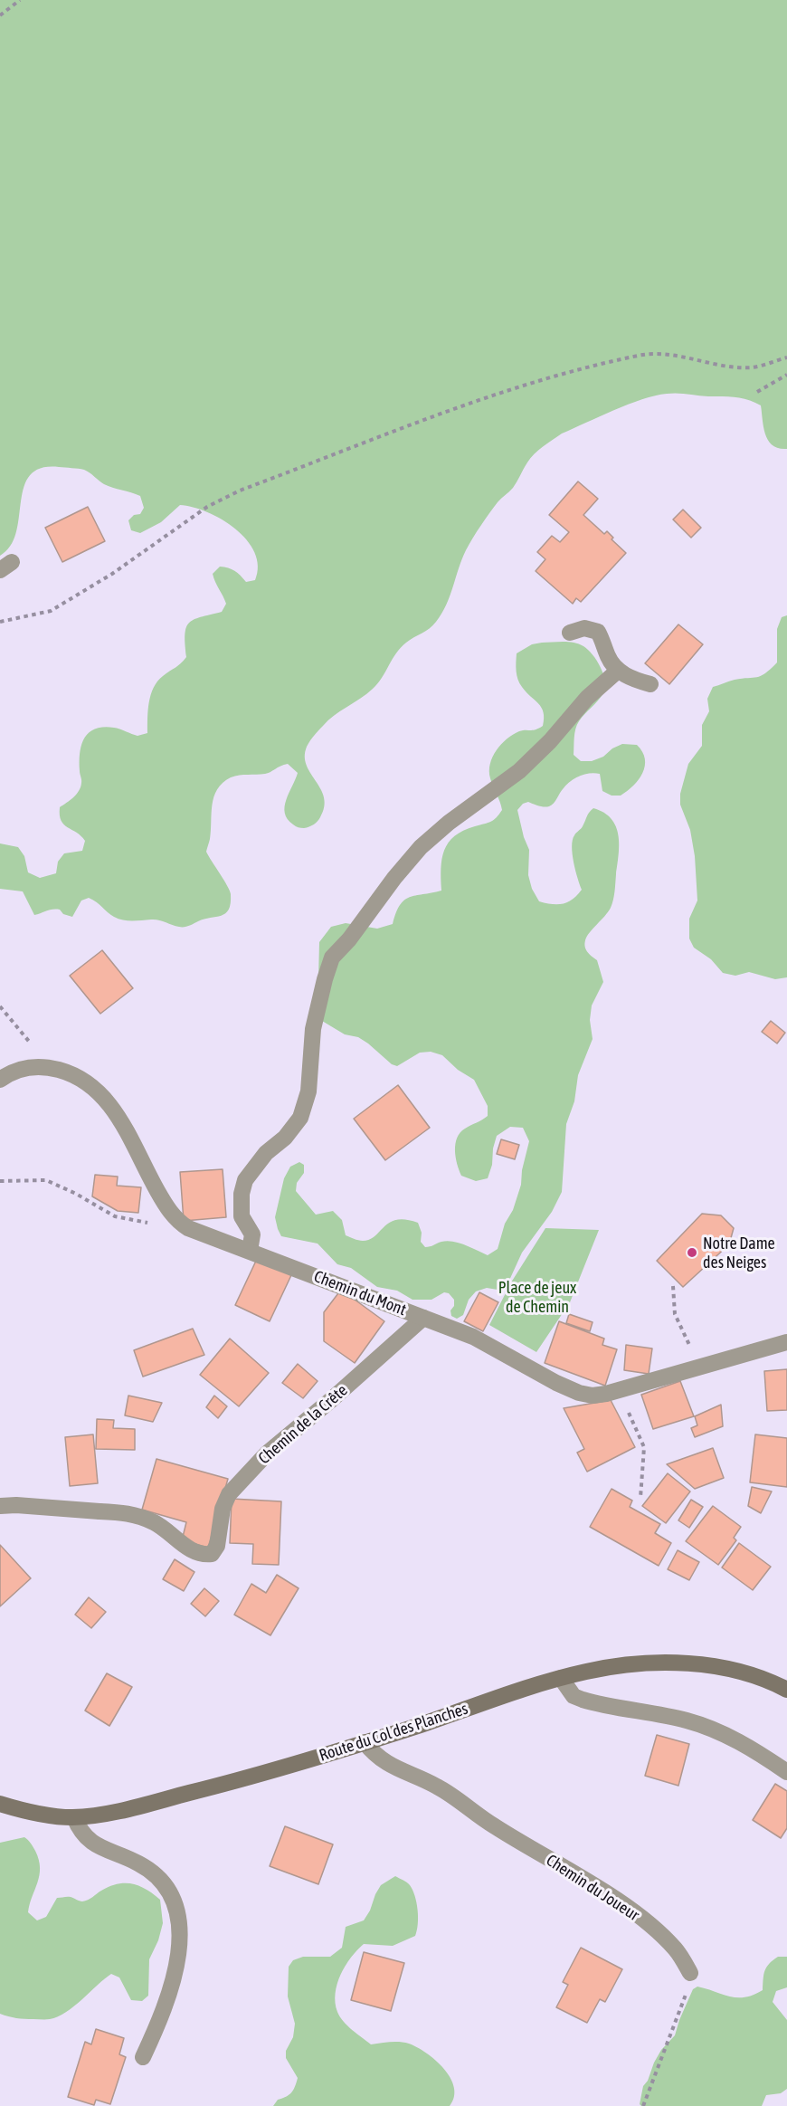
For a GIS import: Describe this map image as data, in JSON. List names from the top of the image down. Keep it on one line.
{"streets":{"street":["Chemin du Mont","Chemin de la Crête","Route du Col des Planches","Chemin du Joueur"]},"crossings":[["Chemin du Mont","Chemin de la Crête"],["Route du Col des Planches","Chemin du Joueur"]],"parks":["Place de jeux de Chemin"],"places":["Notre Dame des Neiges"]}
